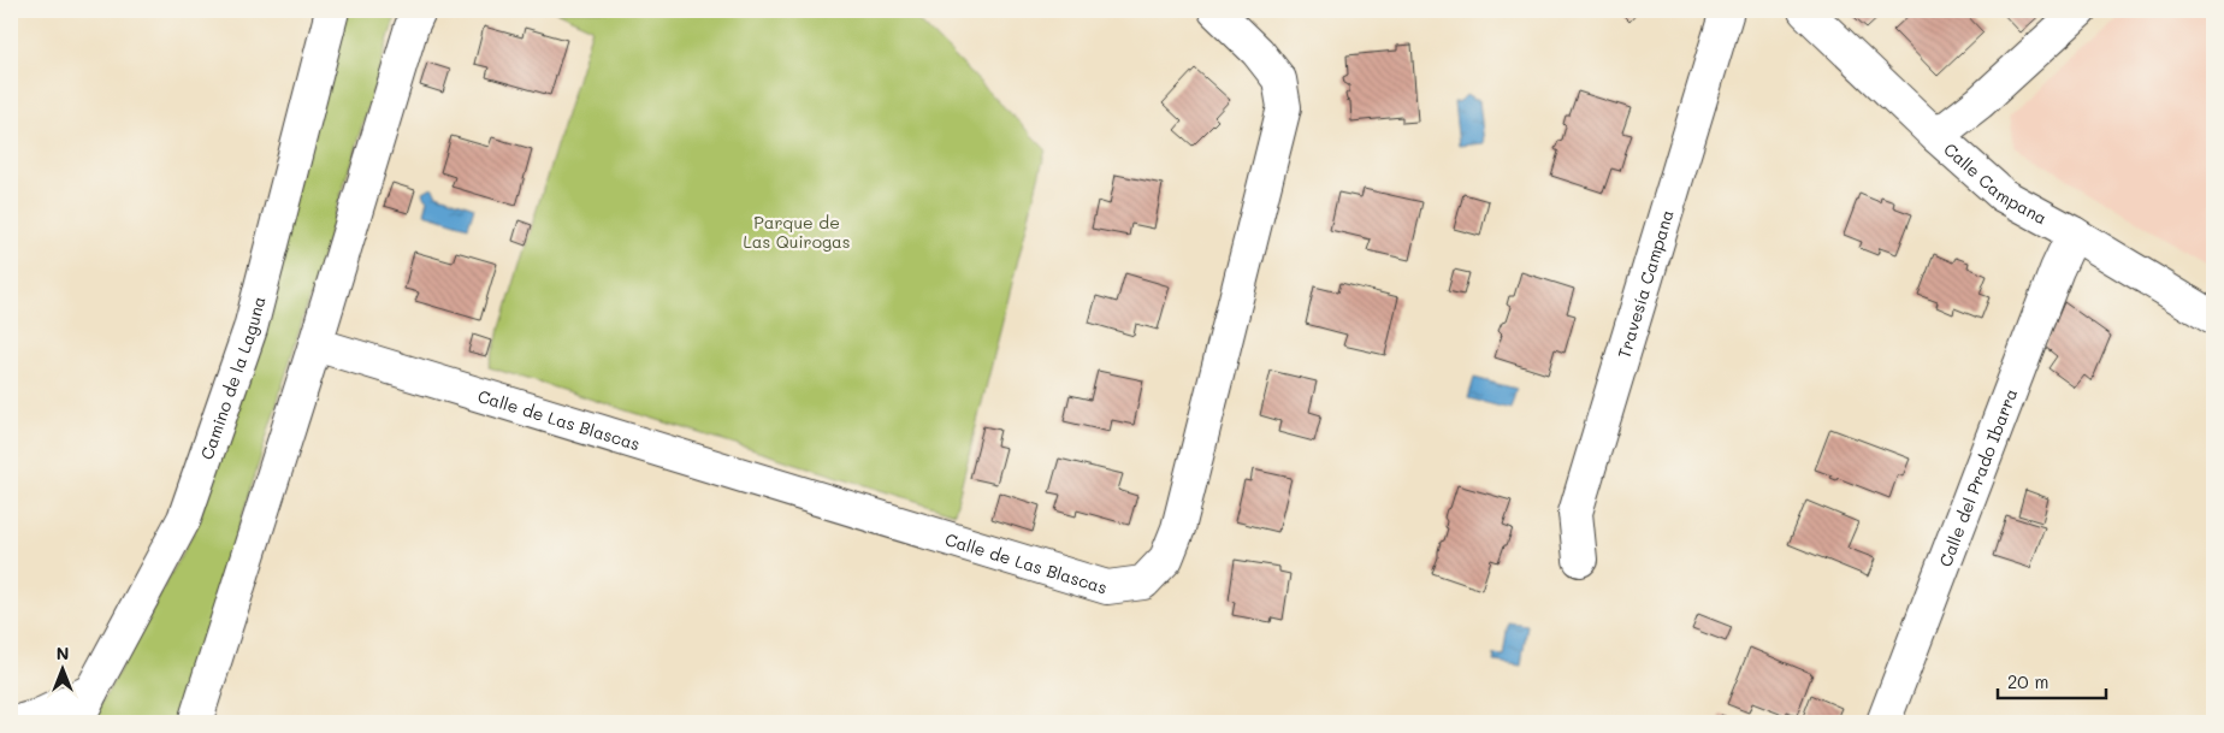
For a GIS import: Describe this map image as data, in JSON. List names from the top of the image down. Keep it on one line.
{"streets":{"street":["Calle Campana","Travesía Campana","Camino de la Laguna","Calle de Las Blascas","Calle del Prado Ibarra"]},"crossings":[["Calle Campana","Calle del Prado Ibarra"]],"parks":["Parque de Las Quirogas"],"scale_bar":"20 m","north":"top"}
